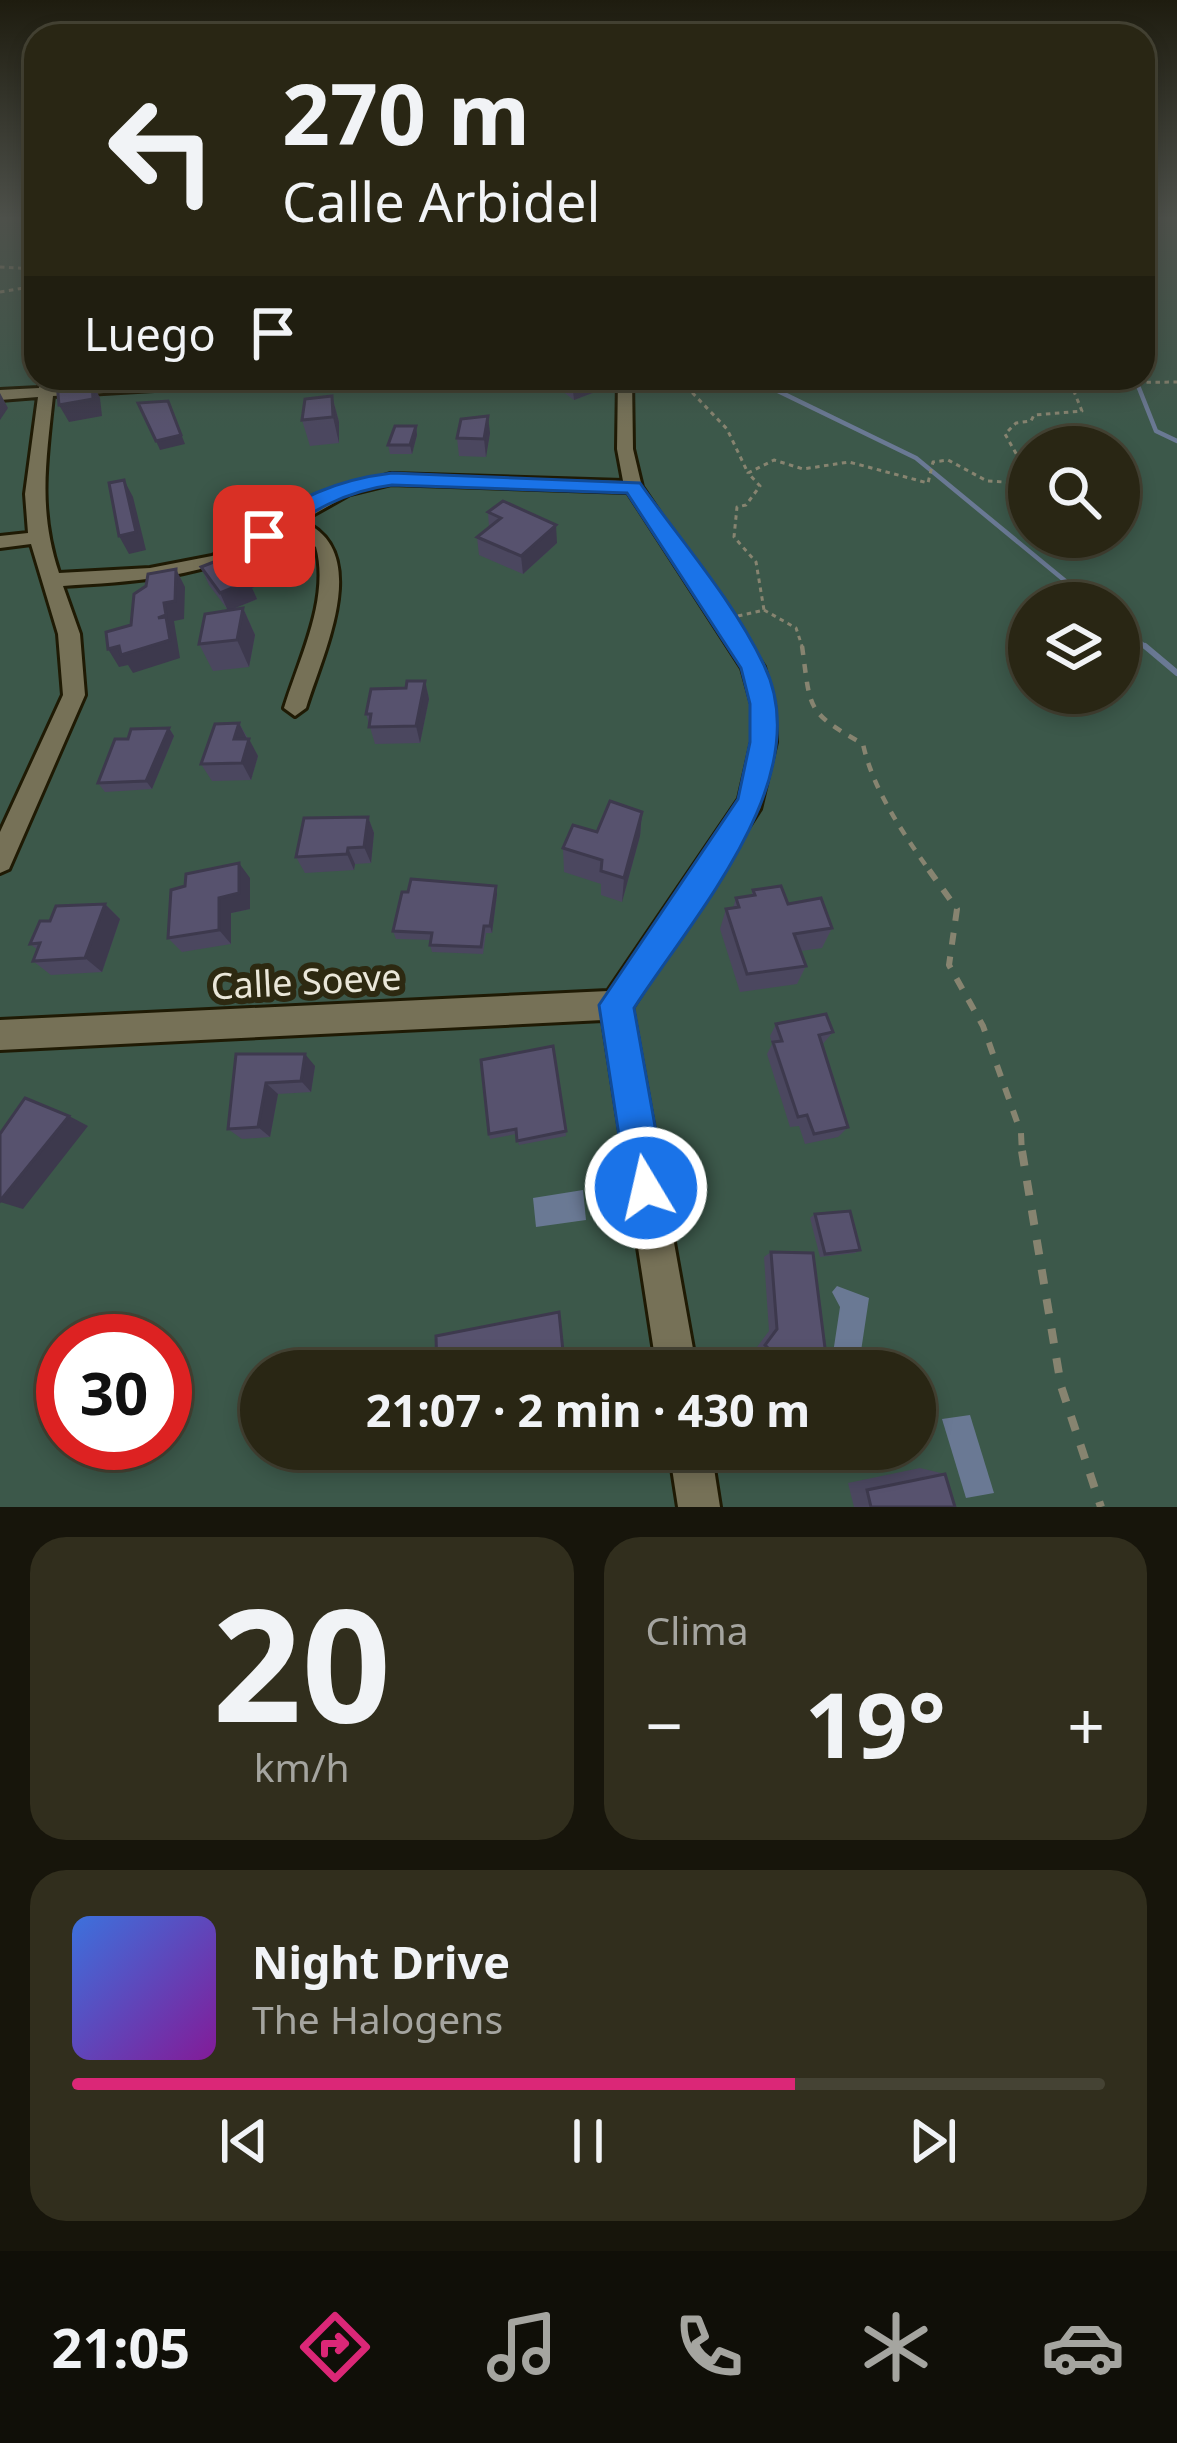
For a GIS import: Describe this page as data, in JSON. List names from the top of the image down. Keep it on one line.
{"streets":{"street":["Calle Soeve"]},"page":{"turn":["270 m","Calle Arbidel"],"then":"Luego","limit":"30","trip":"21:07 · 2 min · 430 m","tile":[["20","km/h"],"Clima"],"heat":["−","19°","+"],"song":["Night Drive","The Halogens"],"tabs":"21:05"}}
